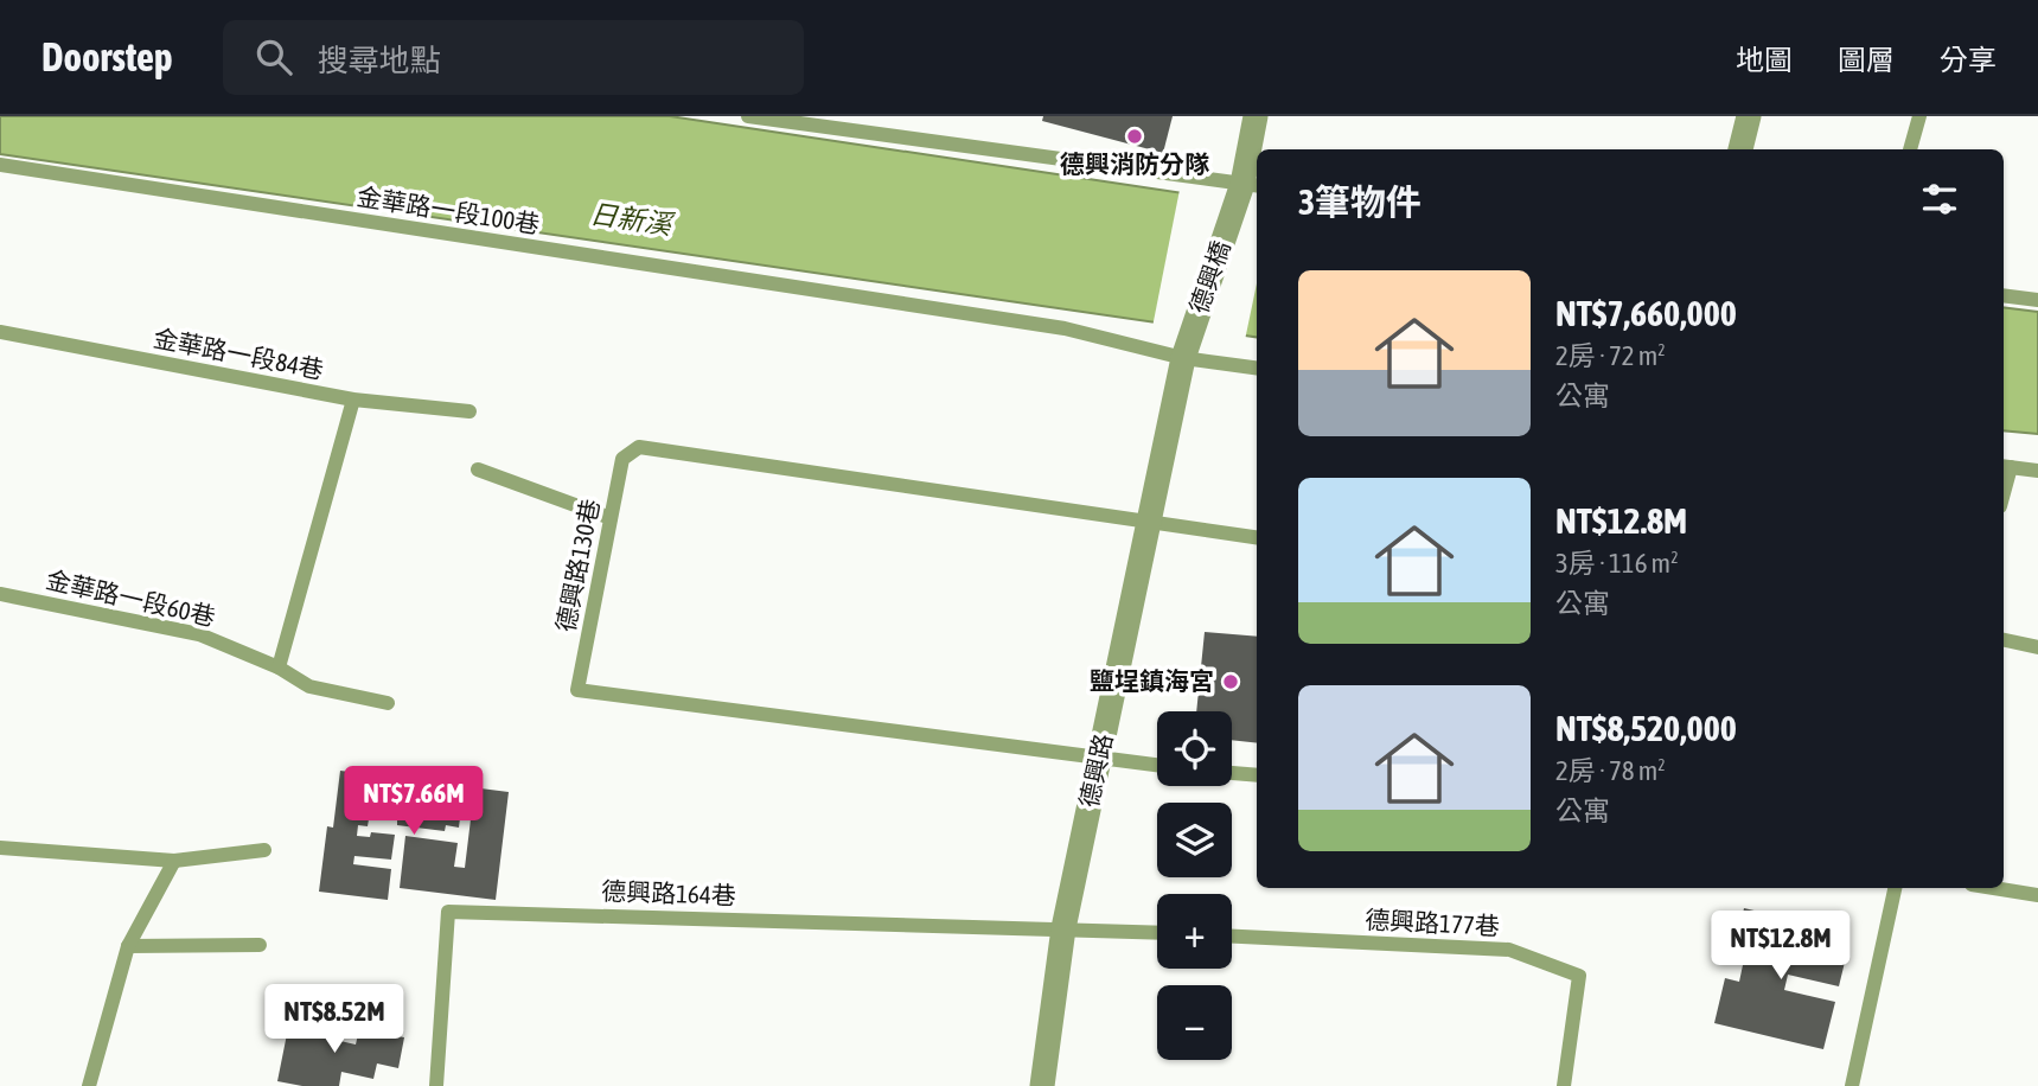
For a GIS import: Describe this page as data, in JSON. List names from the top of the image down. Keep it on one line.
{"streets":{"street":["德興橋","德興路"],"lane":["金華路一段100巷","金華路一段84巷","德興路130巷","金華路一段60巷","德興路164巷","德興路177巷"]},"crossings":[["金華路一段100巷","德興橋"],["金華路一段100巷","德興路"],["德興橋","德興路"],["德興路130巷","德興路"],["德興路","德興路164巷"]],"water":["日新溪"],"places":["德興消防分隊","鹽埕鎮海宮"],"page":{"header":"Doorstep","search":"搜尋地點","nav":["地圖","圖層","分享"],"heading":"3筆物件","list":[{"name":"NT$7,660,000","note":"2房 · 72 m² · 公寓"},{"name":"NT$12.8M","note":"3房 · 116 m² · 公寓"},{"name":"NT$8,520,000","note":"2房 · 78 m² · 公寓"}],"map_buttons":["+","−"],"price":["NT$7.66M","NT$12.8M","NT$8.52M"]}}
